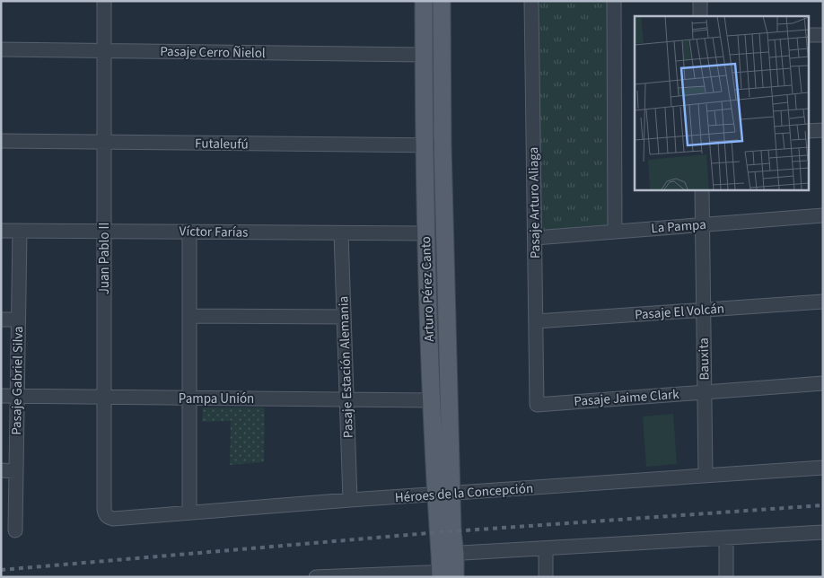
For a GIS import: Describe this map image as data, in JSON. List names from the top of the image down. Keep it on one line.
{"streets":{"main road":["Arturo Pérez Canto"],"street":["Pasaje Cerro Ñielol","Futaleufú","Pasaje Arturo Aliaga","La Pampa","Víctor Farías","Juan Pablo II","Pasaje El Volcán","Bauxita","Pasaje Estación Alemania","Pasaje Gabriel Silva","Pasaje Jaime Clark","Pampa Unión","Héroes de la Concepción"]},"crossings":[["Pasaje Cerro Ñielol","Juan Pablo II"],["Pasaje Cerro Ñielol","Arturo Pérez Canto"],["Futaleufú","Juan Pablo II"],["Futaleufú","Arturo Pérez Canto"],["Pasaje Arturo Aliaga","La Pampa"],["Pasaje Arturo Aliaga","Pasaje El Volcán"],["Pasaje Arturo Aliaga","Pasaje Jaime Clark"],["La Pampa","Bauxita"],["Víctor Farías","Juan Pablo II"],["Víctor Farías","Arturo Pérez Canto"],["Víctor Farías","Pasaje Estación Alemania"],["Víctor Farías","Pasaje Gabriel Silva"],["Juan Pablo II","Pampa Unión"],["Juan Pablo II","Héroes de la Concepción"],["Arturo Pérez Canto","Pampa Unión"],["Arturo Pérez Canto","Héroes de la Concepción"],["Pasaje El Volcán","Bauxita"],["Bauxita","Pasaje Jaime Clark"],["Bauxita","Héroes de la Concepción"],["Pasaje Estación Alemania","Pampa Unión"],["Pasaje Estación Alemania","Héroes de la Concepción"],["Pasaje Gabriel Silva","Pampa Unión"]]}
